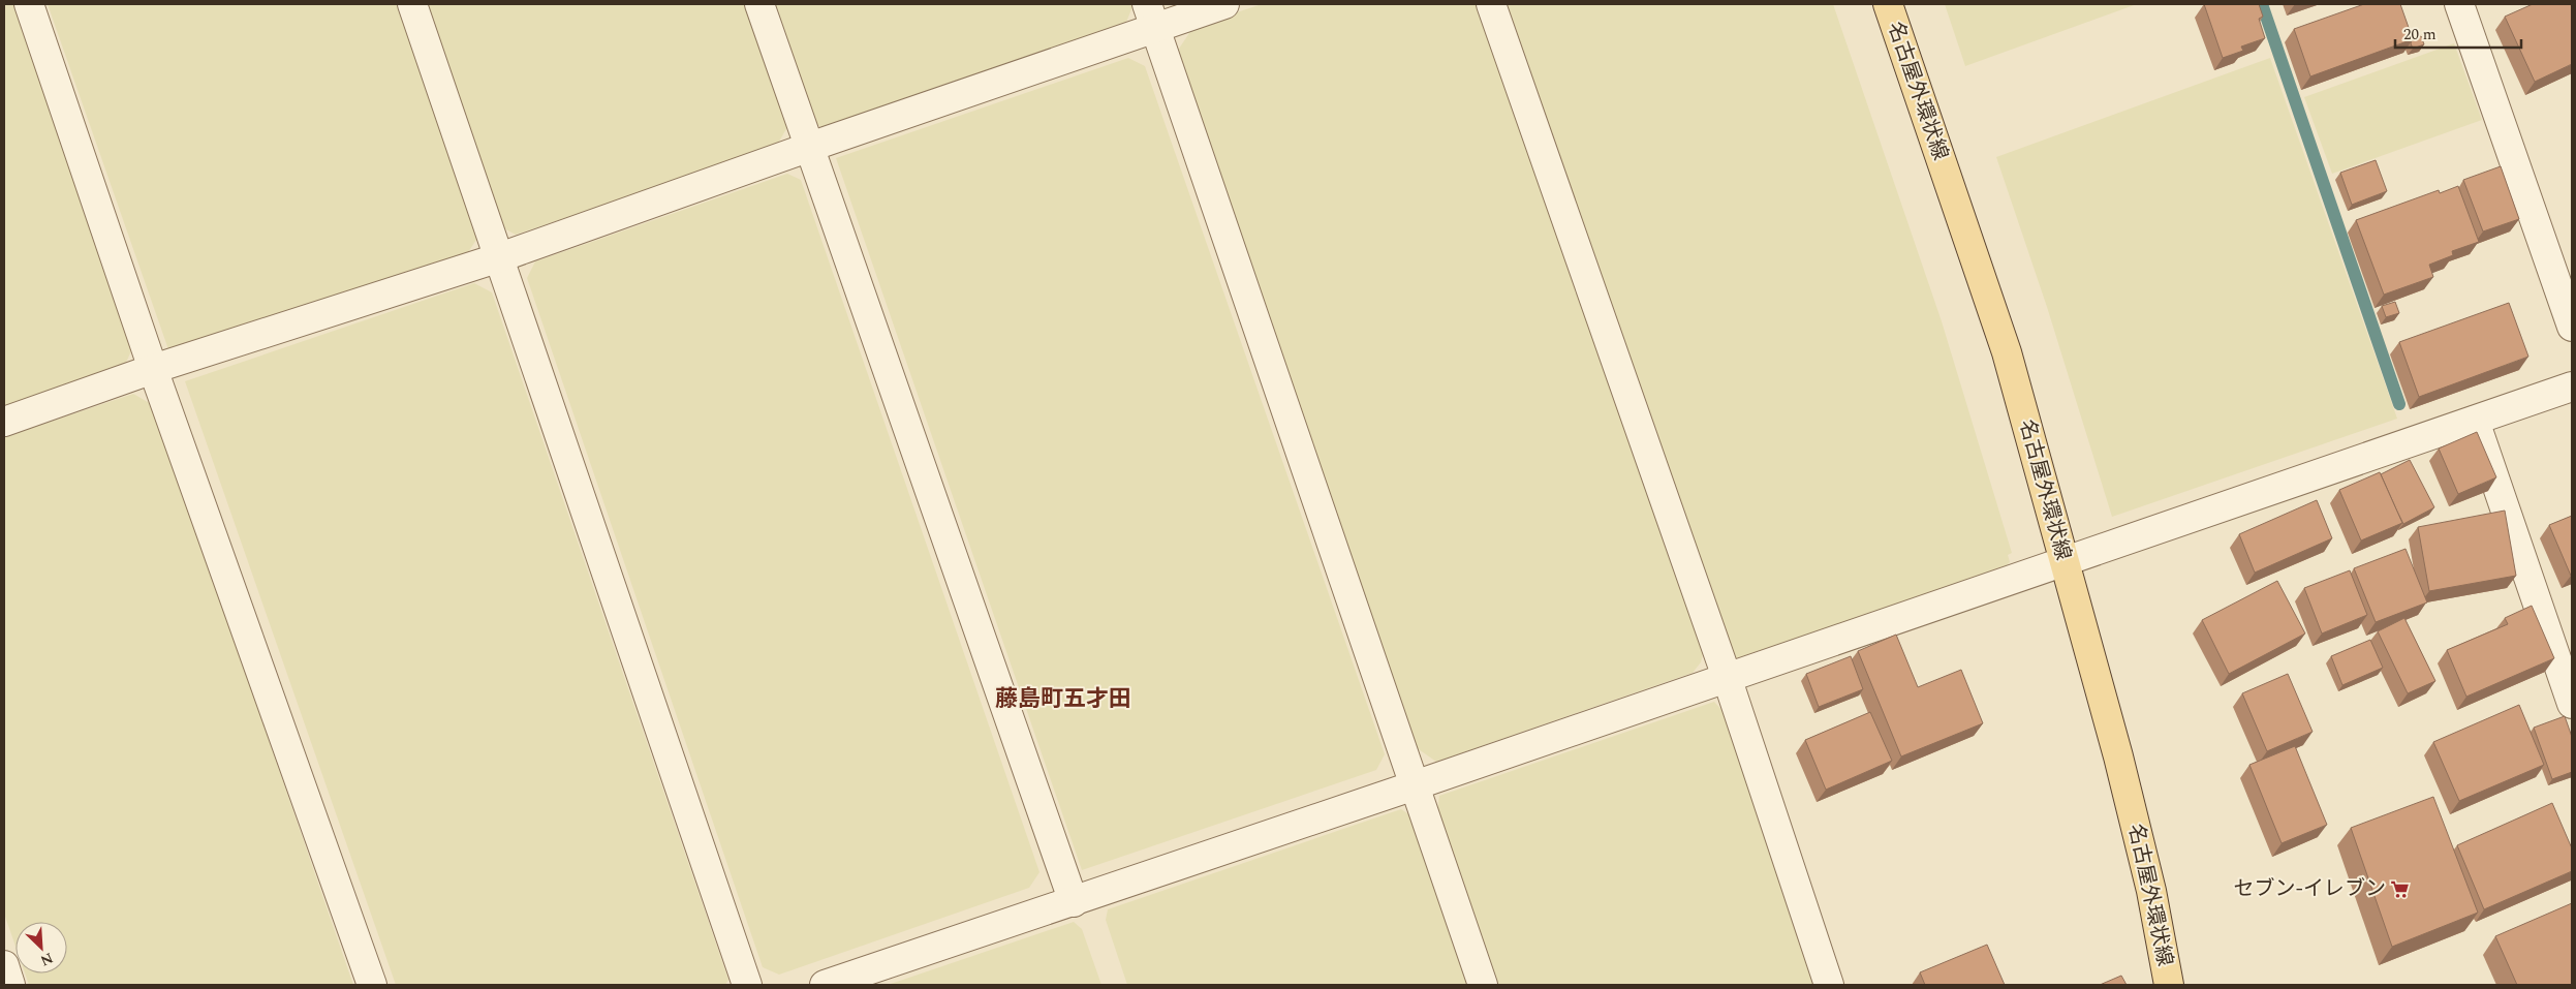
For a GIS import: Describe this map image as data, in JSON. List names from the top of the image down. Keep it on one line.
{"streets":{"main road":["名古屋外環状線"]},"districts":["藤島町五才田"],"places":{"supermarket":["セブン-イレブン"]},"scale_bar":"20 m","north":"bottom right"}
